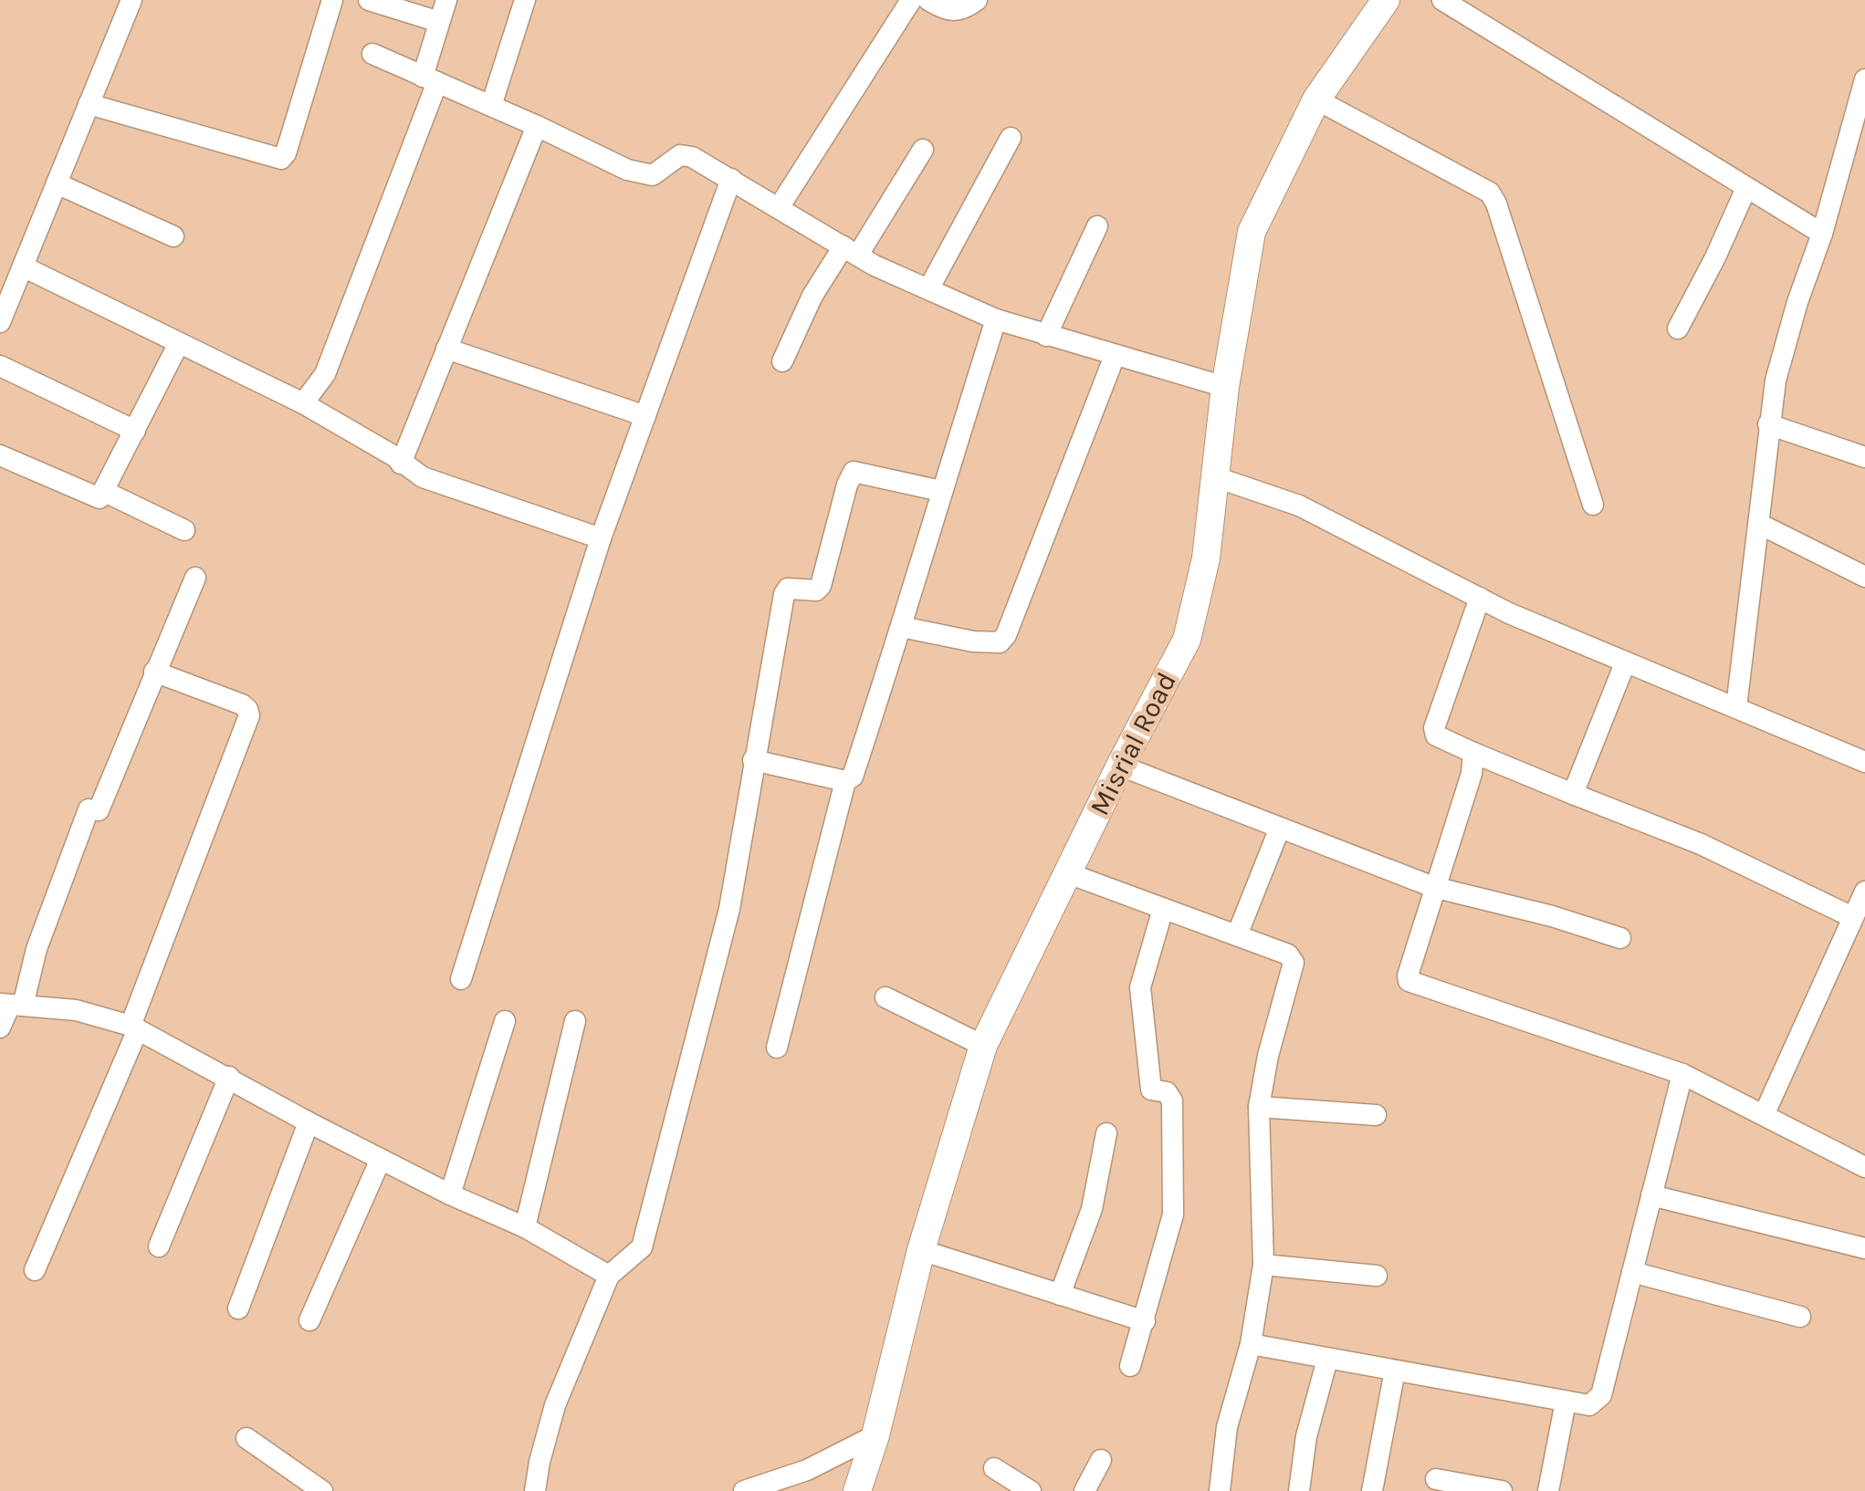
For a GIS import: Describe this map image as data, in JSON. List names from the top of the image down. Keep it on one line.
{"streets":{"main road":["Misrial Road"]}}
